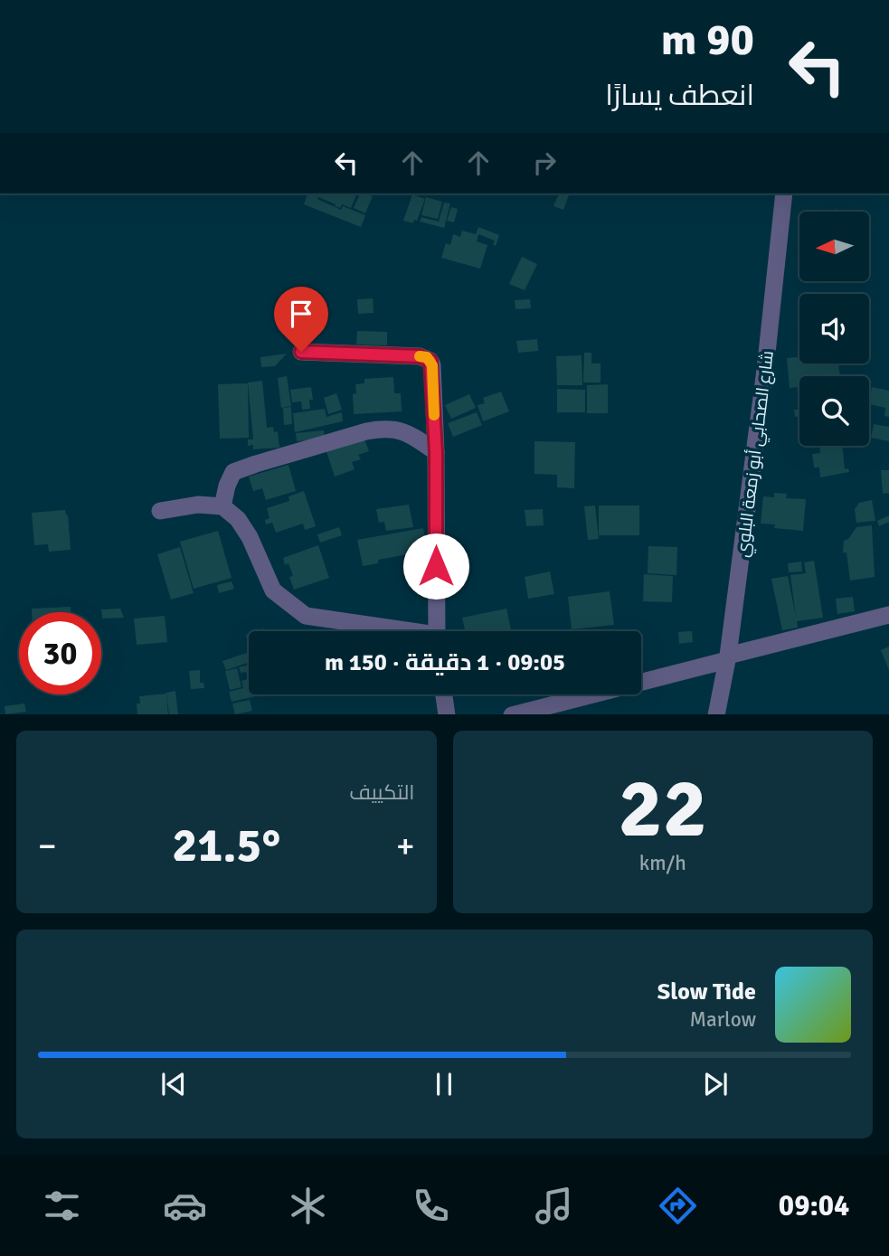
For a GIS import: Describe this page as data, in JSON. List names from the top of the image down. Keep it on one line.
{"streets":{"street":["شارع الصحابي أبو زمعة البلوي"]},"north":"left","page":{"turn":["90 m","انعطف يسارًا"],"limit":"30","trip":"09:05 · 1 دقيقة · 150 m","tile":[["22","km/h"],"التكييف"],"heat":["−","21.5°","+"],"song":["Slow Tide","Marlow"],"tabs":"09:04"}}
